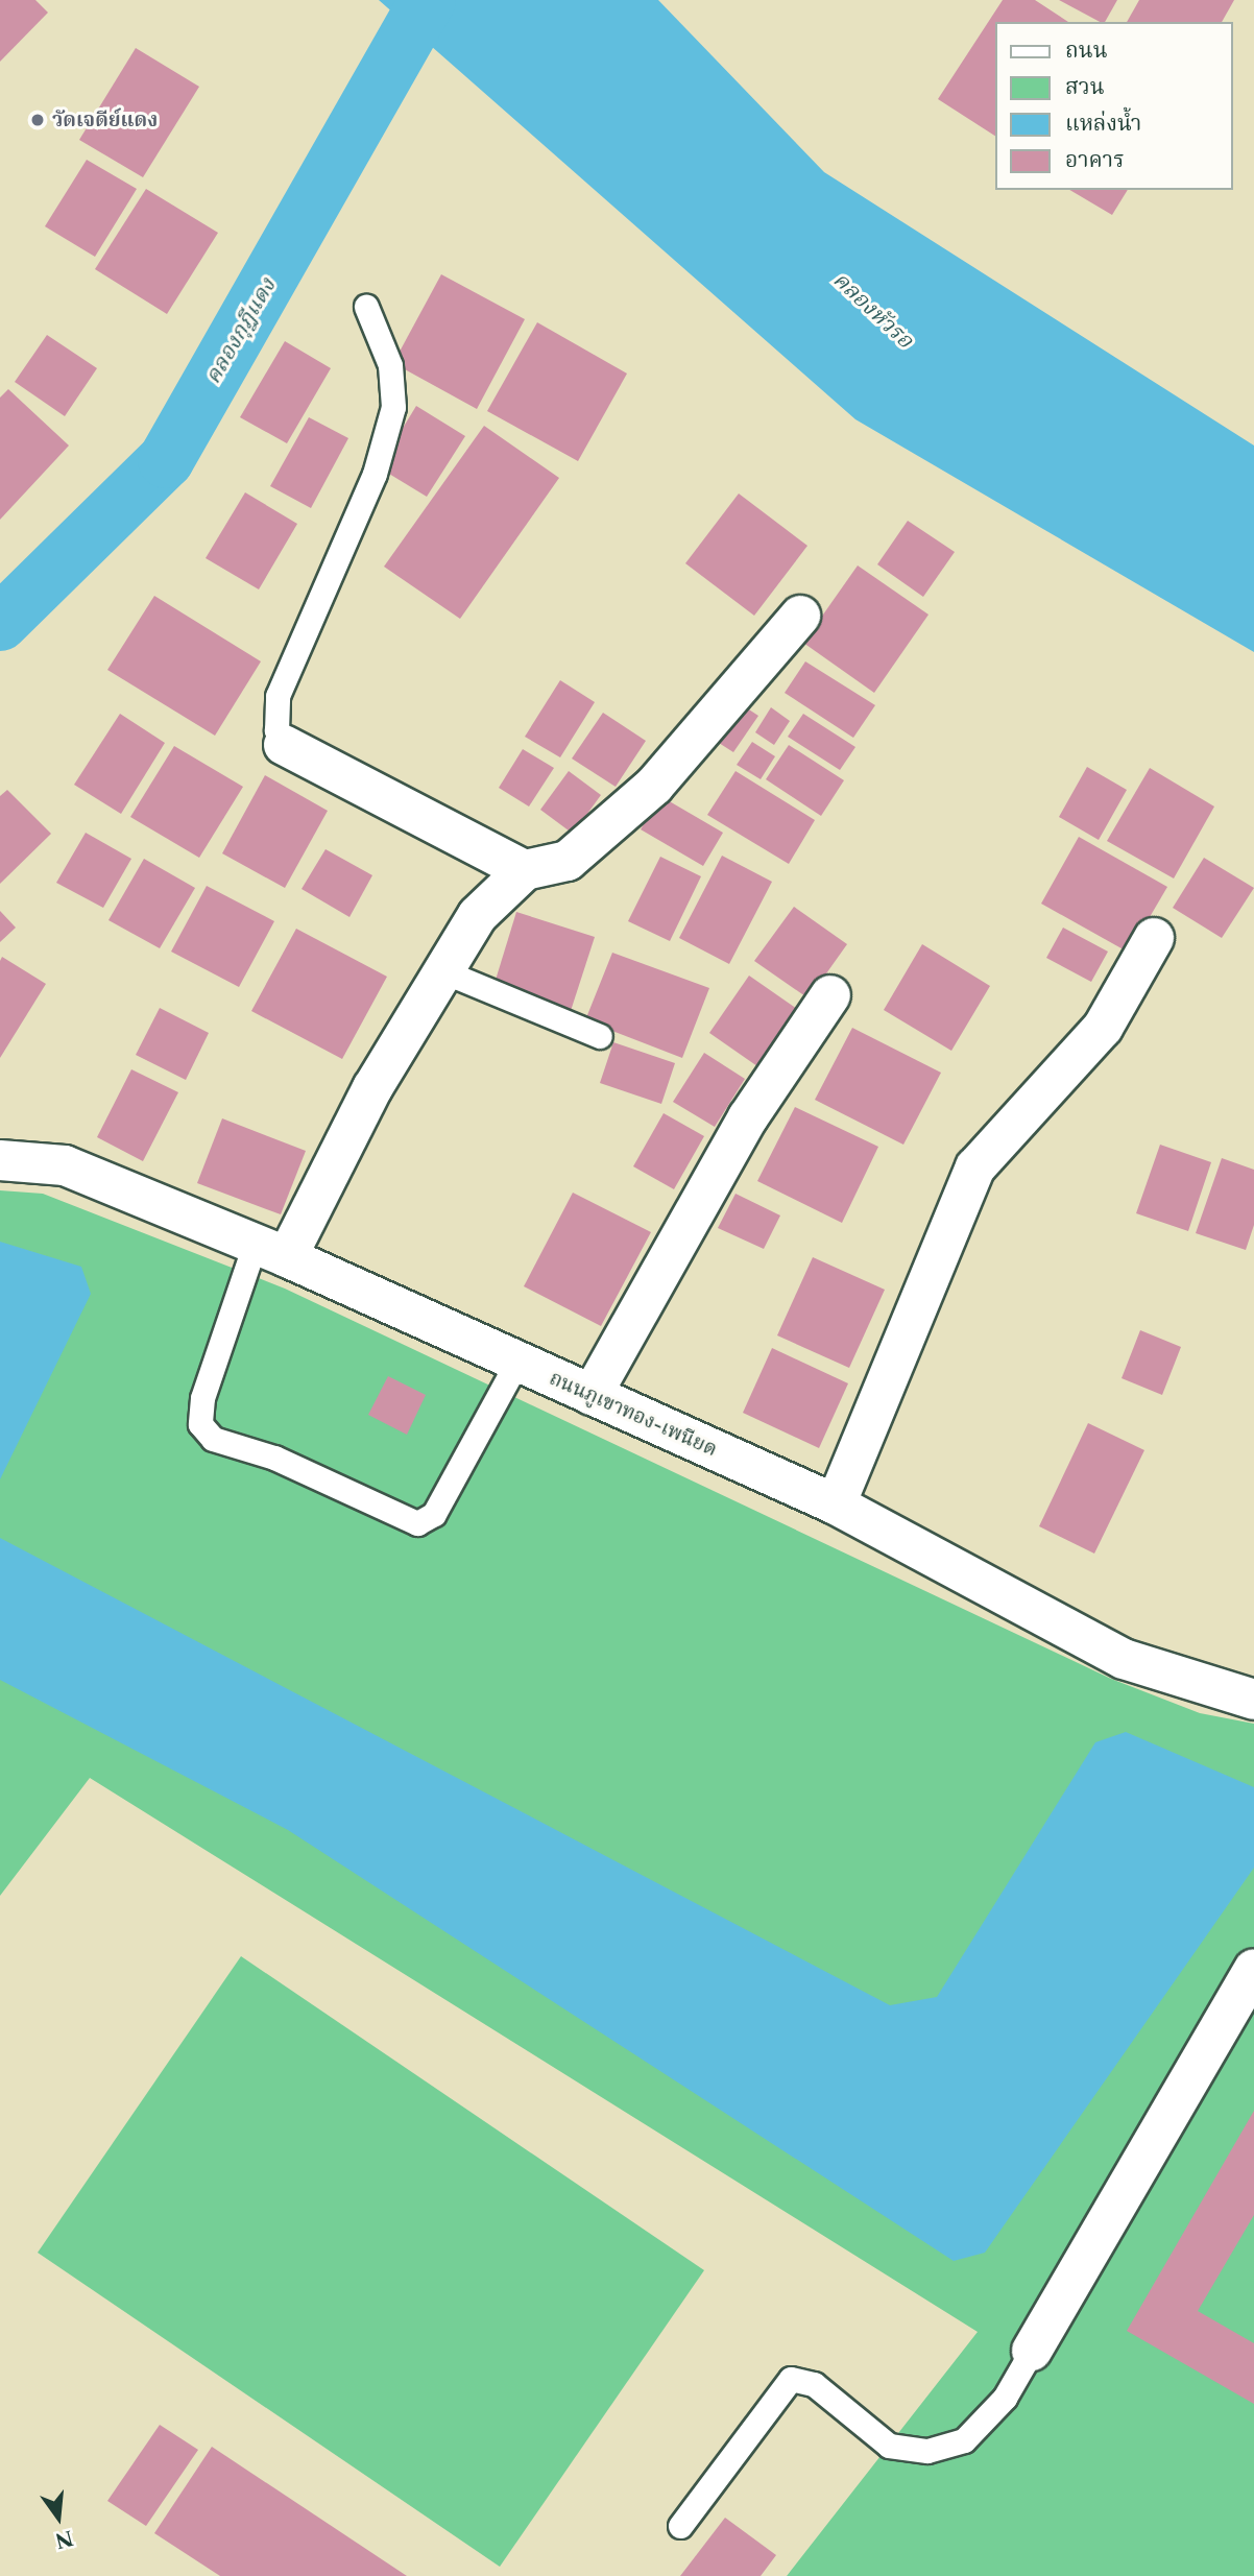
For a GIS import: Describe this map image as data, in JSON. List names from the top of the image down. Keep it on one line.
{"streets":{"street":["ถนนภูเขาทอง-เพนียด"]},"water":["คลองหัวรอ","คลองกุฎีแดง"],"places":["วัดเจดีย์แดง"],"legend":["ถนน","สวน","แหล่งน้ำ","อาคาร"],"north":"bottom"}
